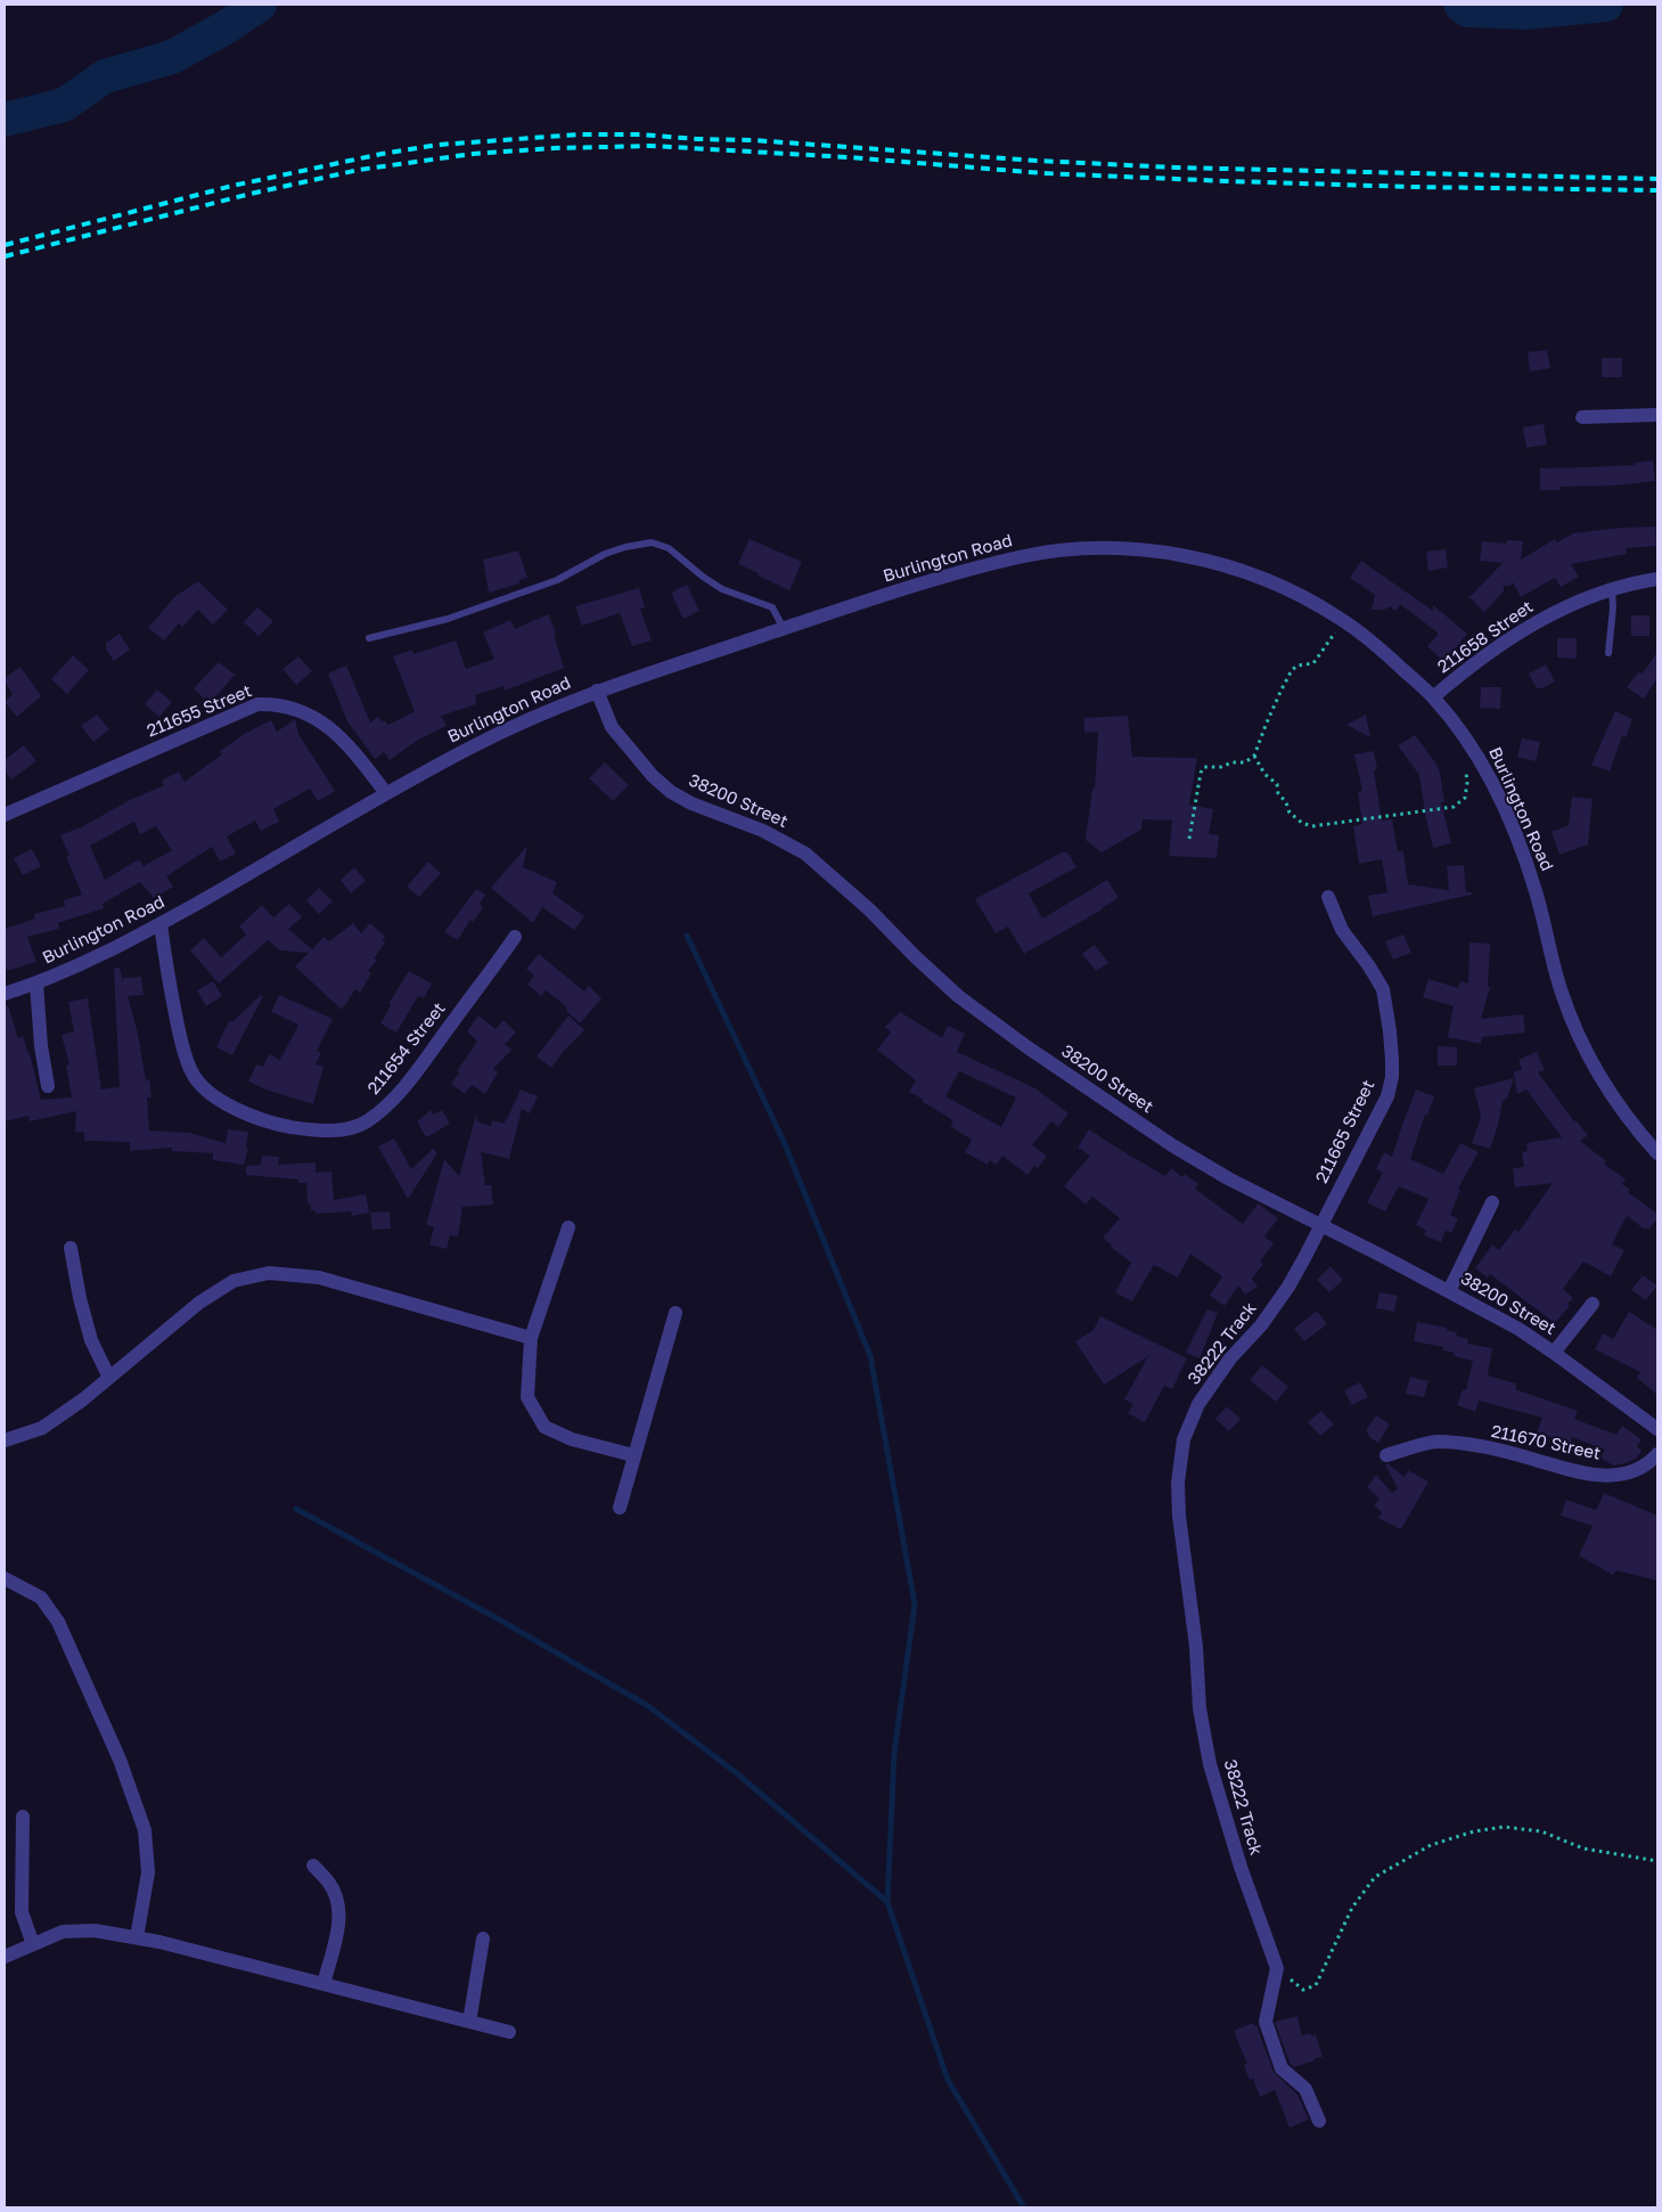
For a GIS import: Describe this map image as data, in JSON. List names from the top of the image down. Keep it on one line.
{"streets":{"street":["Burlington Road","211658 Street","211655 Street","38200 Street","211654 Street","211665 Street","38222 Track","211670 Street"]},"crossings":[["Burlington Road","211658 Street"],["Burlington Road","211655 Street"],["Burlington Road","38200 Street"],["Burlington Road","211654 Street"],["38200 Street","211665 Street"],["38200 Street","38222 Track"],["211665 Street","38222 Track"]]}
